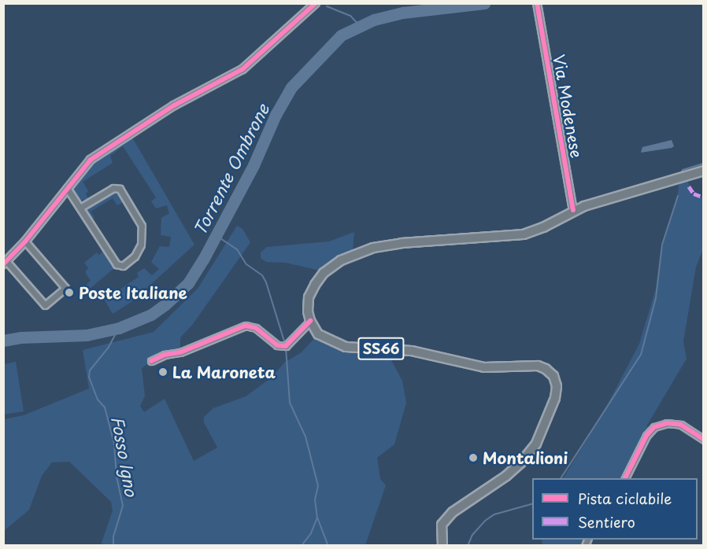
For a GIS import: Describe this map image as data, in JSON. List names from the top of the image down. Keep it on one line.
{"streets":{"main road":["SS66"],"street":["Via Modenese"]},"water":["Torrente Ombrone","Fosso Igno"],"places":["Poste Italiane","La Maroneta","Montalioni"],"legend":["Pista ciclabile","Sentiero"]}
